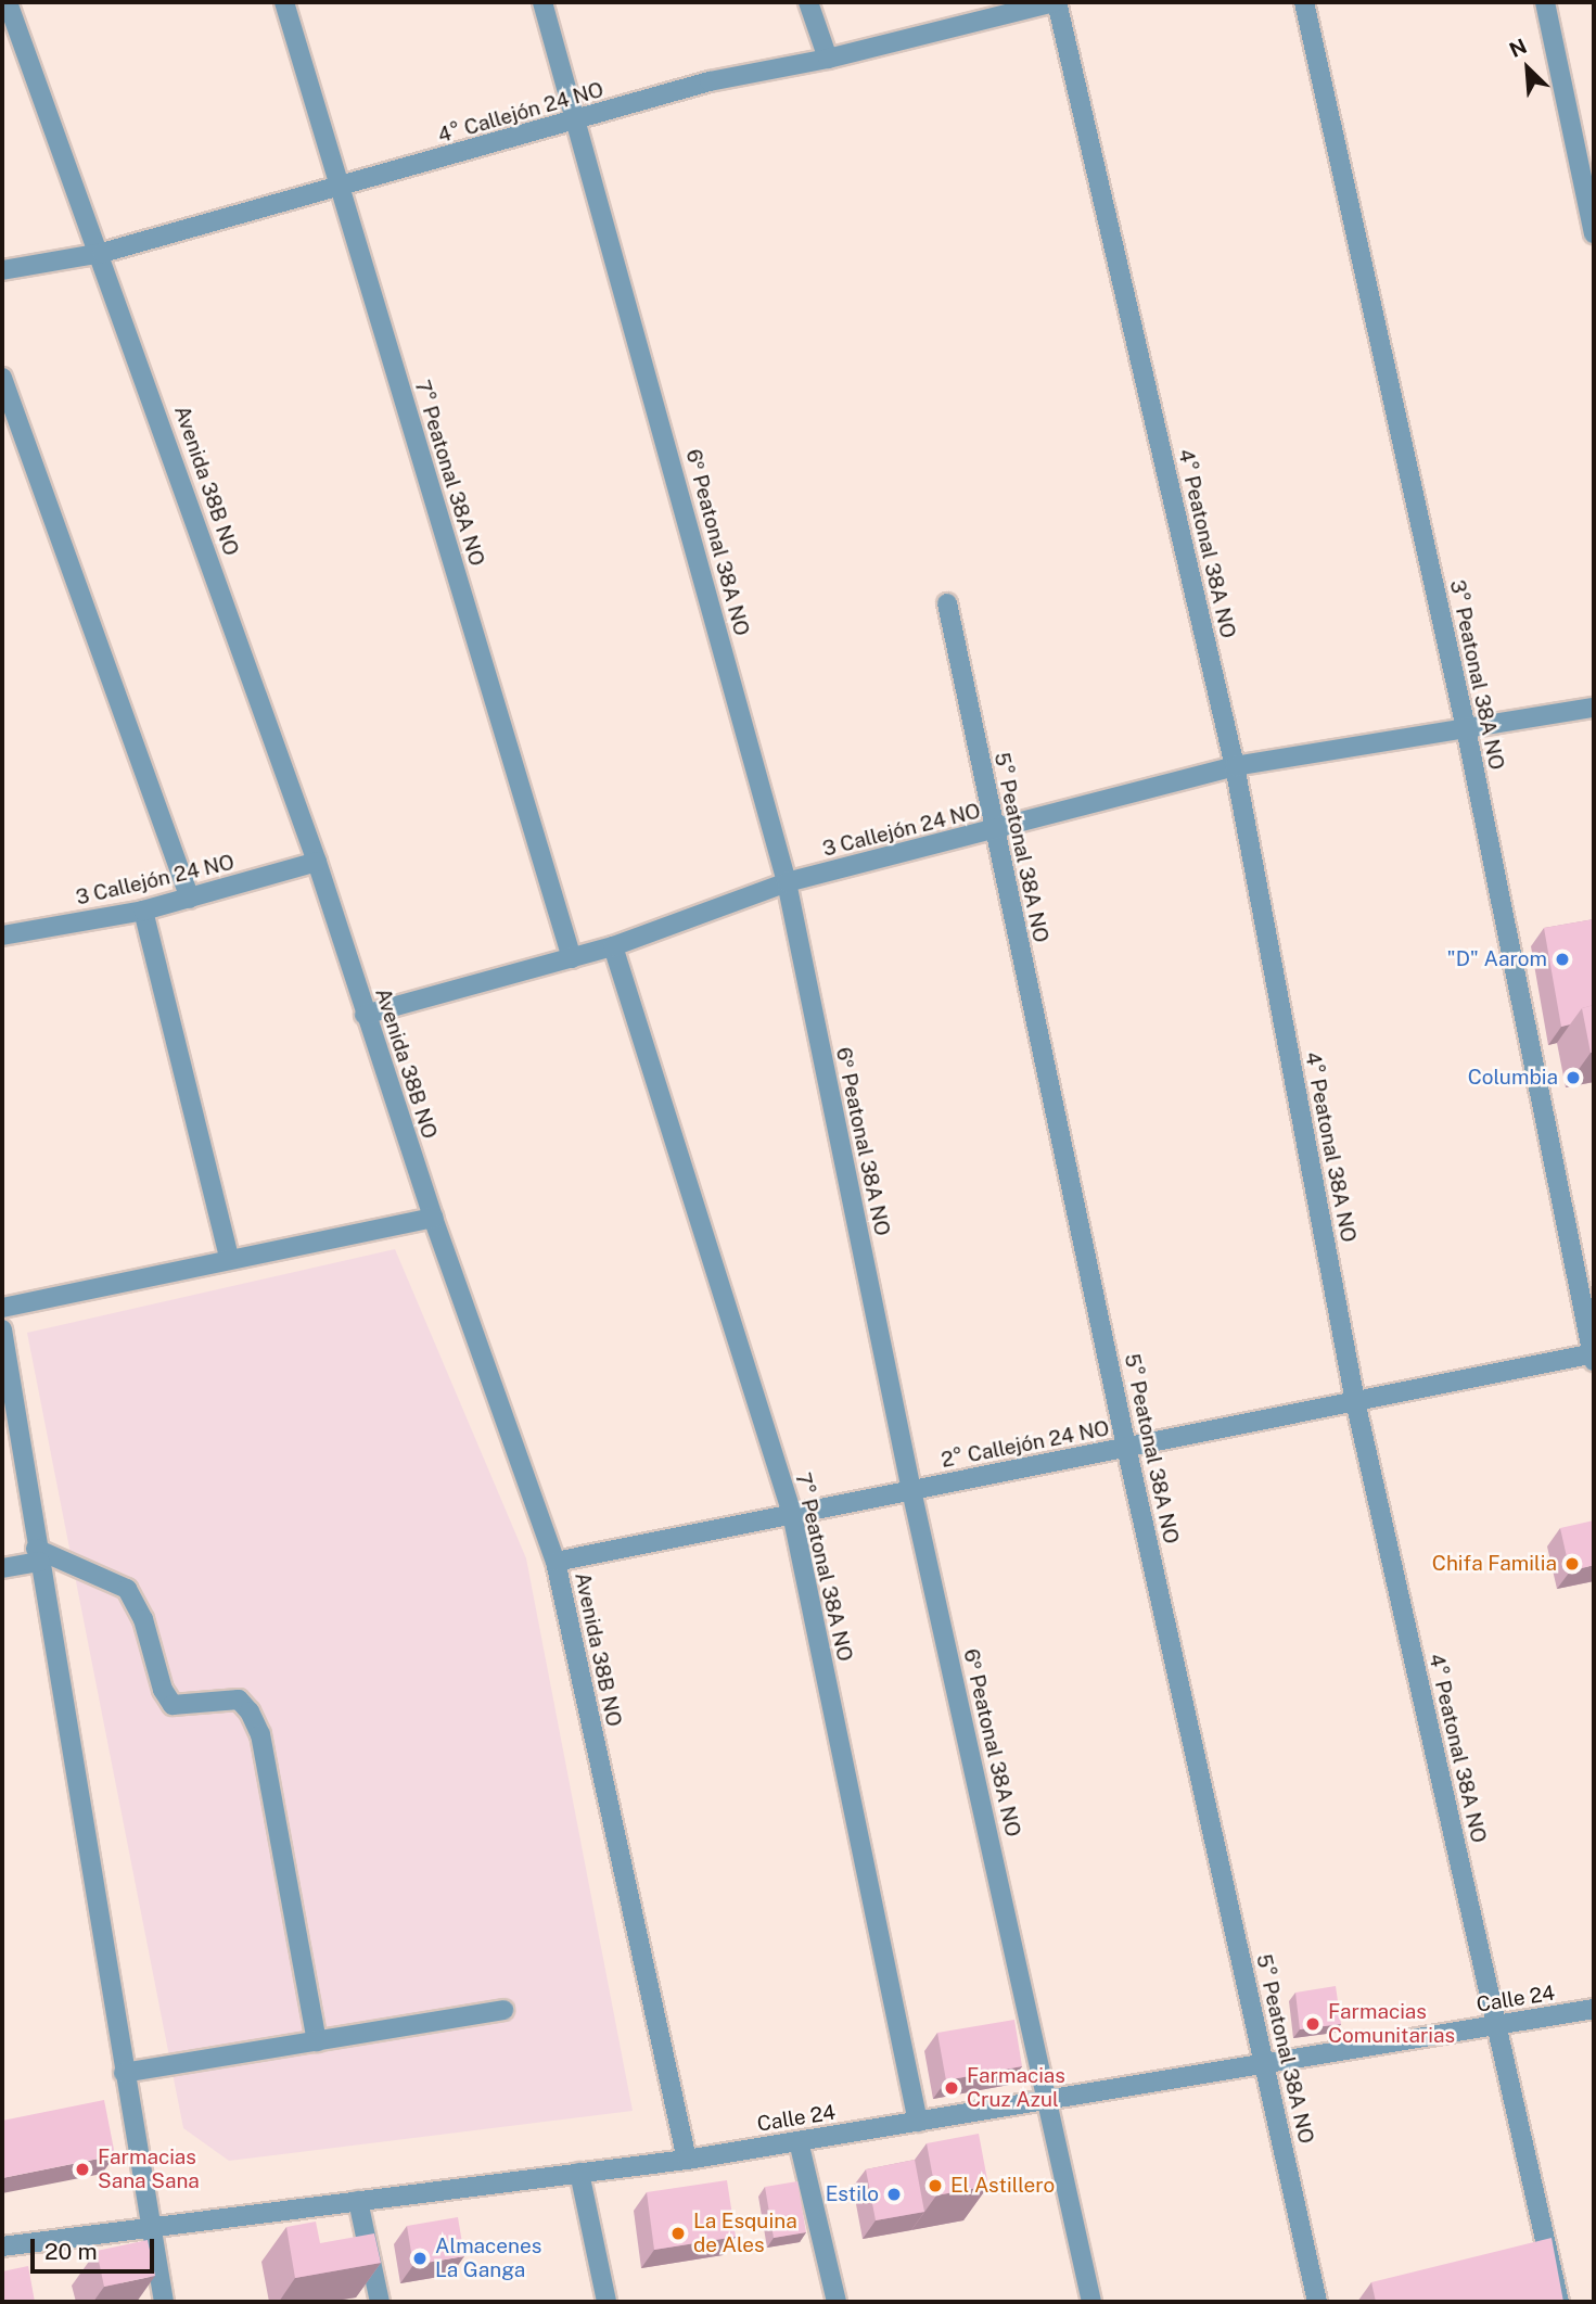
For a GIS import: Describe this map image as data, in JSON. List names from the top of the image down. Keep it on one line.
{"streets":{"street":["4° Callejón 24 NO","7° Peatonal 38A NO","Avenida 38B NO","6º Peatonal 38A NO","4° Peatonal 38A NO","3° Peatonal 38A NO","3 Callejón 24 NO","5° Peatonal 38A NO","2° Callejón 24 NO","Calle 24"]},"crossings":[["4° Callejón 24 NO","7° Peatonal 38A NO"],["4° Callejón 24 NO","Avenida 38B NO"],["4° Callejón 24 NO","6º Peatonal 38A NO"],["4° Callejón 24 NO","4° Peatonal 38A NO"],["7° Peatonal 38A NO","3 Callejón 24 NO"],["7° Peatonal 38A NO","2° Callejón 24 NO"],["7° Peatonal 38A NO","Calle 24"],["Avenida 38B NO","3 Callejón 24 NO"],["Avenida 38B NO","2° Callejón 24 NO"],["Avenida 38B NO","Calle 24"],["6º Peatonal 38A NO","3 Callejón 24 NO"],["6º Peatonal 38A NO","2° Callejón 24 NO"],["6º Peatonal 38A NO","Calle 24"],["4° Peatonal 38A NO","3 Callejón 24 NO"],["4° Peatonal 38A NO","2° Callejón 24 NO"],["4° Peatonal 38A NO","Calle 24"],["3° Peatonal 38A NO","3 Callejón 24 NO"],["3° Peatonal 38A NO","2° Callejón 24 NO"],["3 Callejón 24 NO","5° Peatonal 38A NO"],["5° Peatonal 38A NO","2° Callejón 24 NO"],["5° Peatonal 38A NO","Calle 24"]],"places":["\"D\" Aarom","Columbia","Chifa Familia","Farmacias Comunitarias","Farmacias Cruz Azul","Farmacias Sana Sana","El Astillero","Estilo","La Esquina de Ales","Almacenes La Ganga"],"scale_bar":"20 m","north":"top left"}
